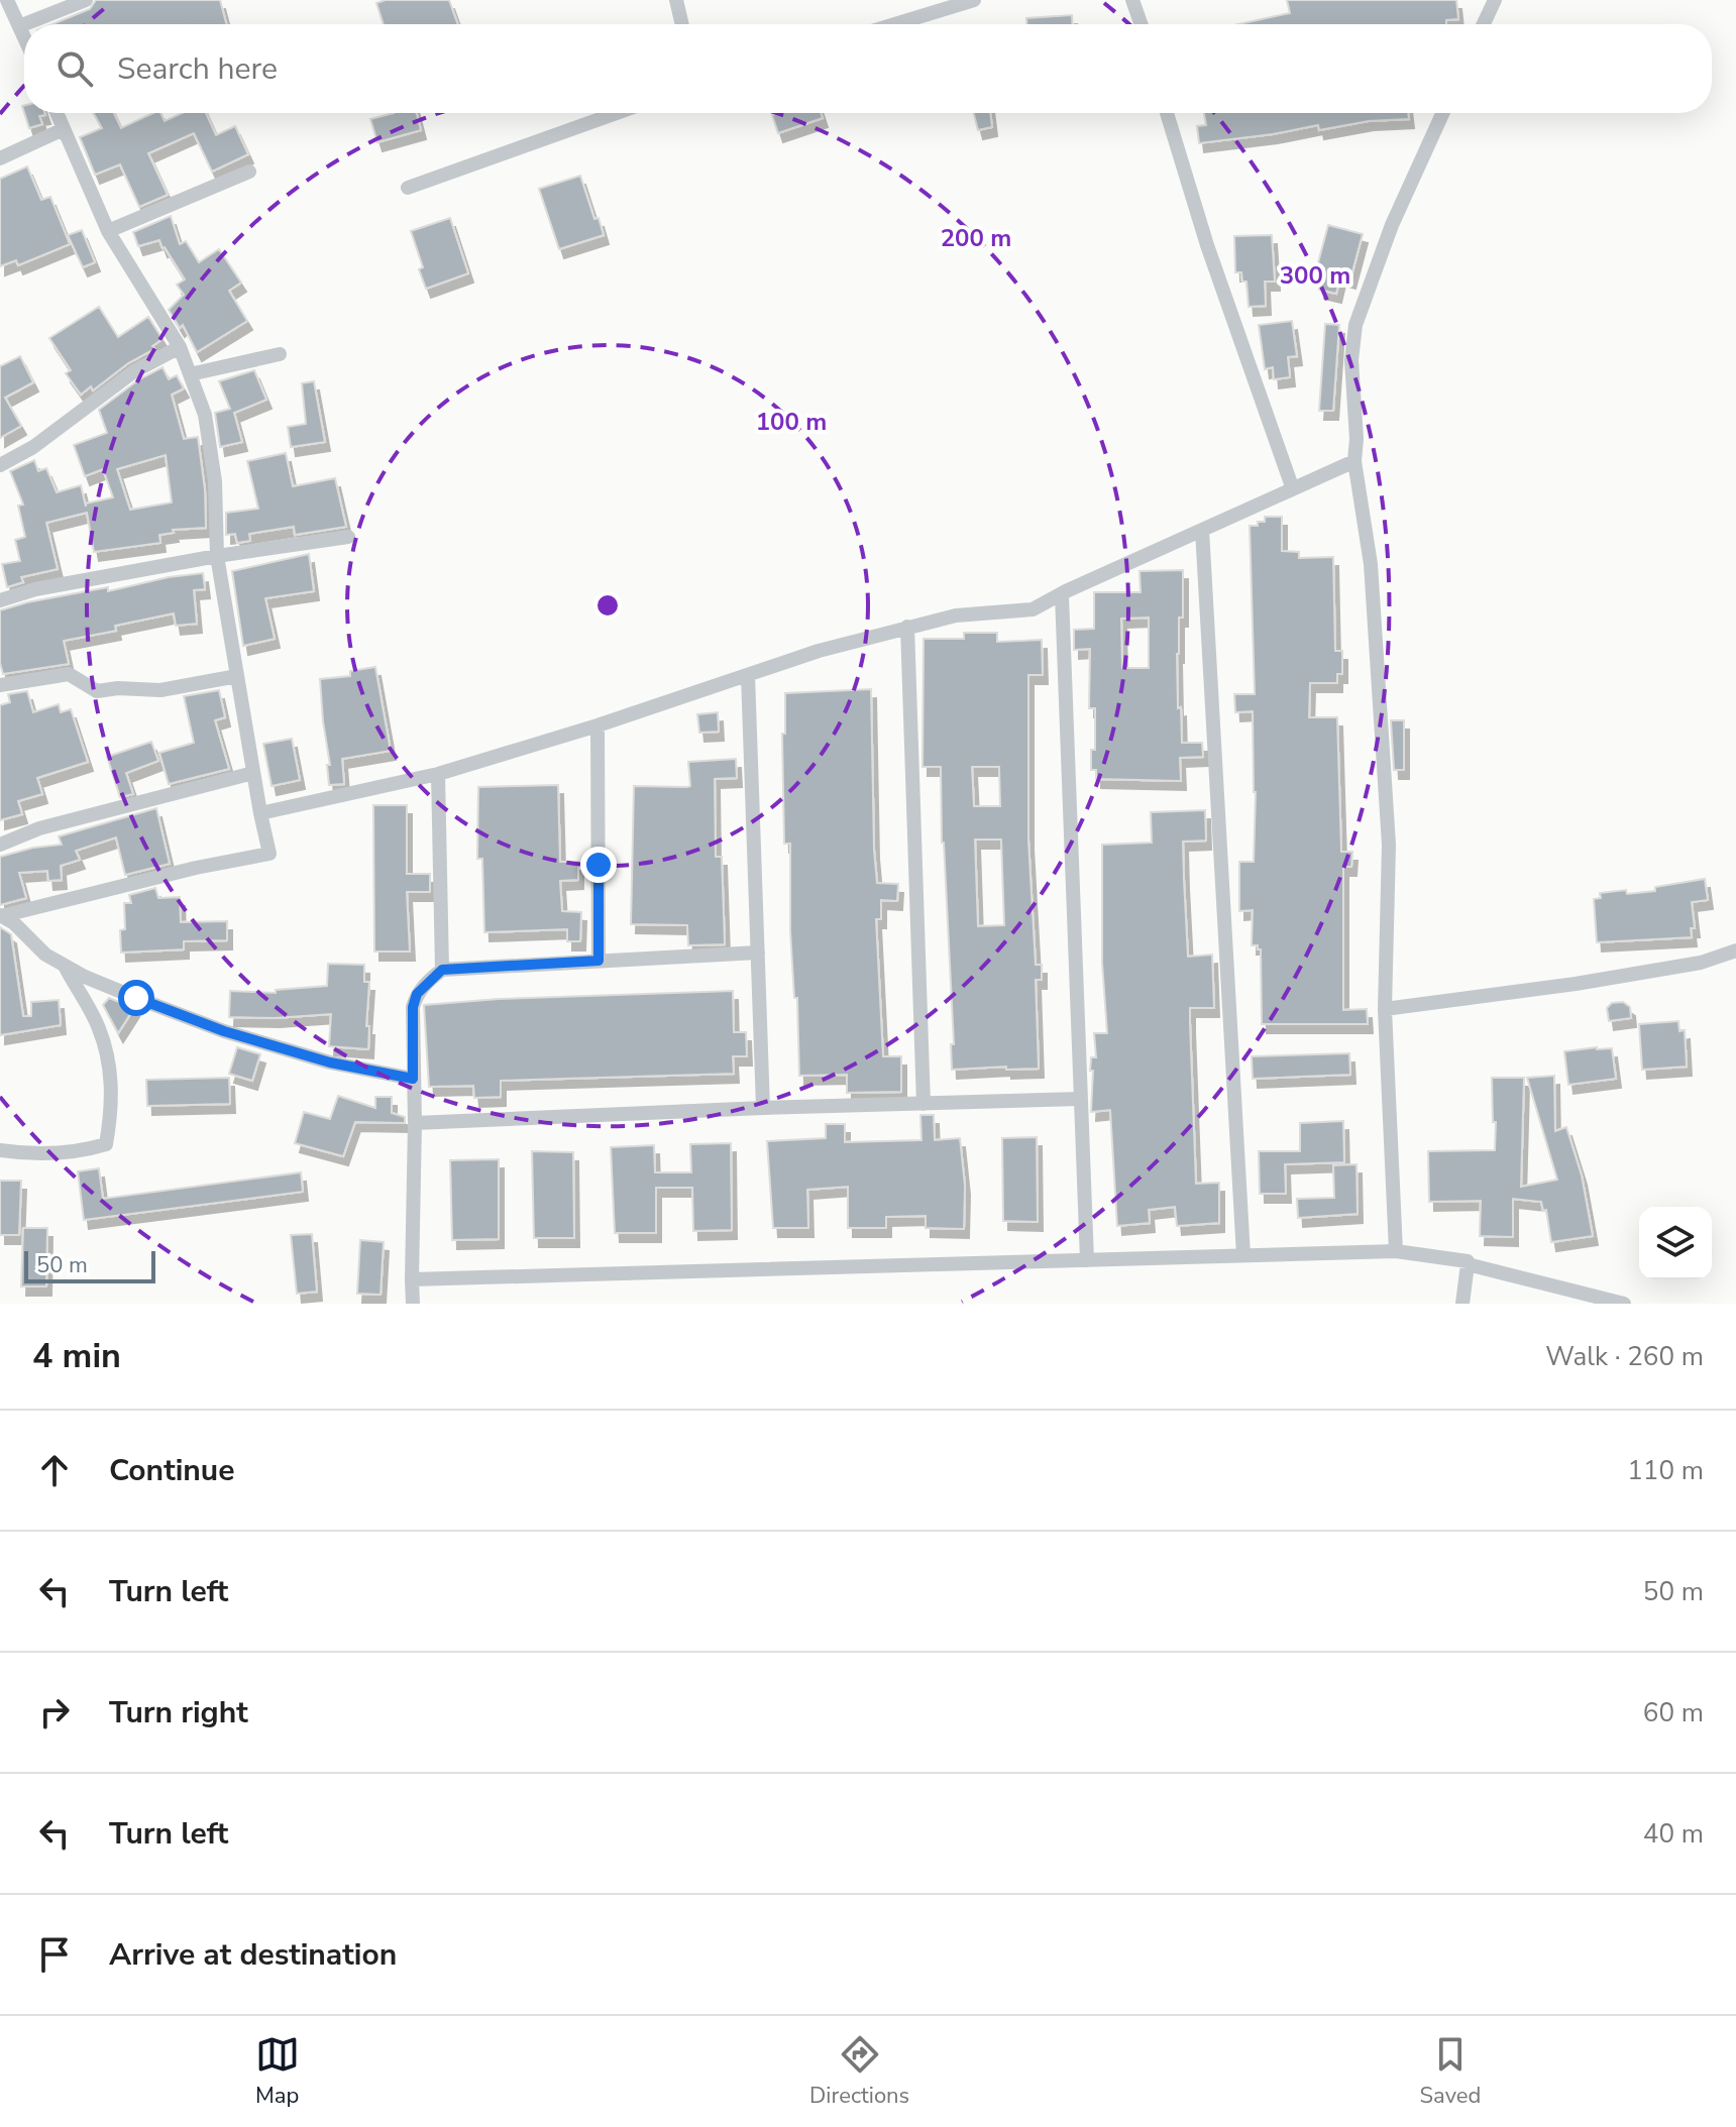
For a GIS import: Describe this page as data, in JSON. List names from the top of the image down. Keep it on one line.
{"scale_bar":"50 m","page":{"search":"Search here","scale":"50 m","heading":["4 min","Walk · 260 m"],"list":[["Continue","110 m"],["Turn left","50 m"],["Turn right","60 m"],["Turn left","40 m"],"Arrive at destination"],"nav":["Map","Directions","Saved"]},"rings":["200 m","300 m","100 m"]}
